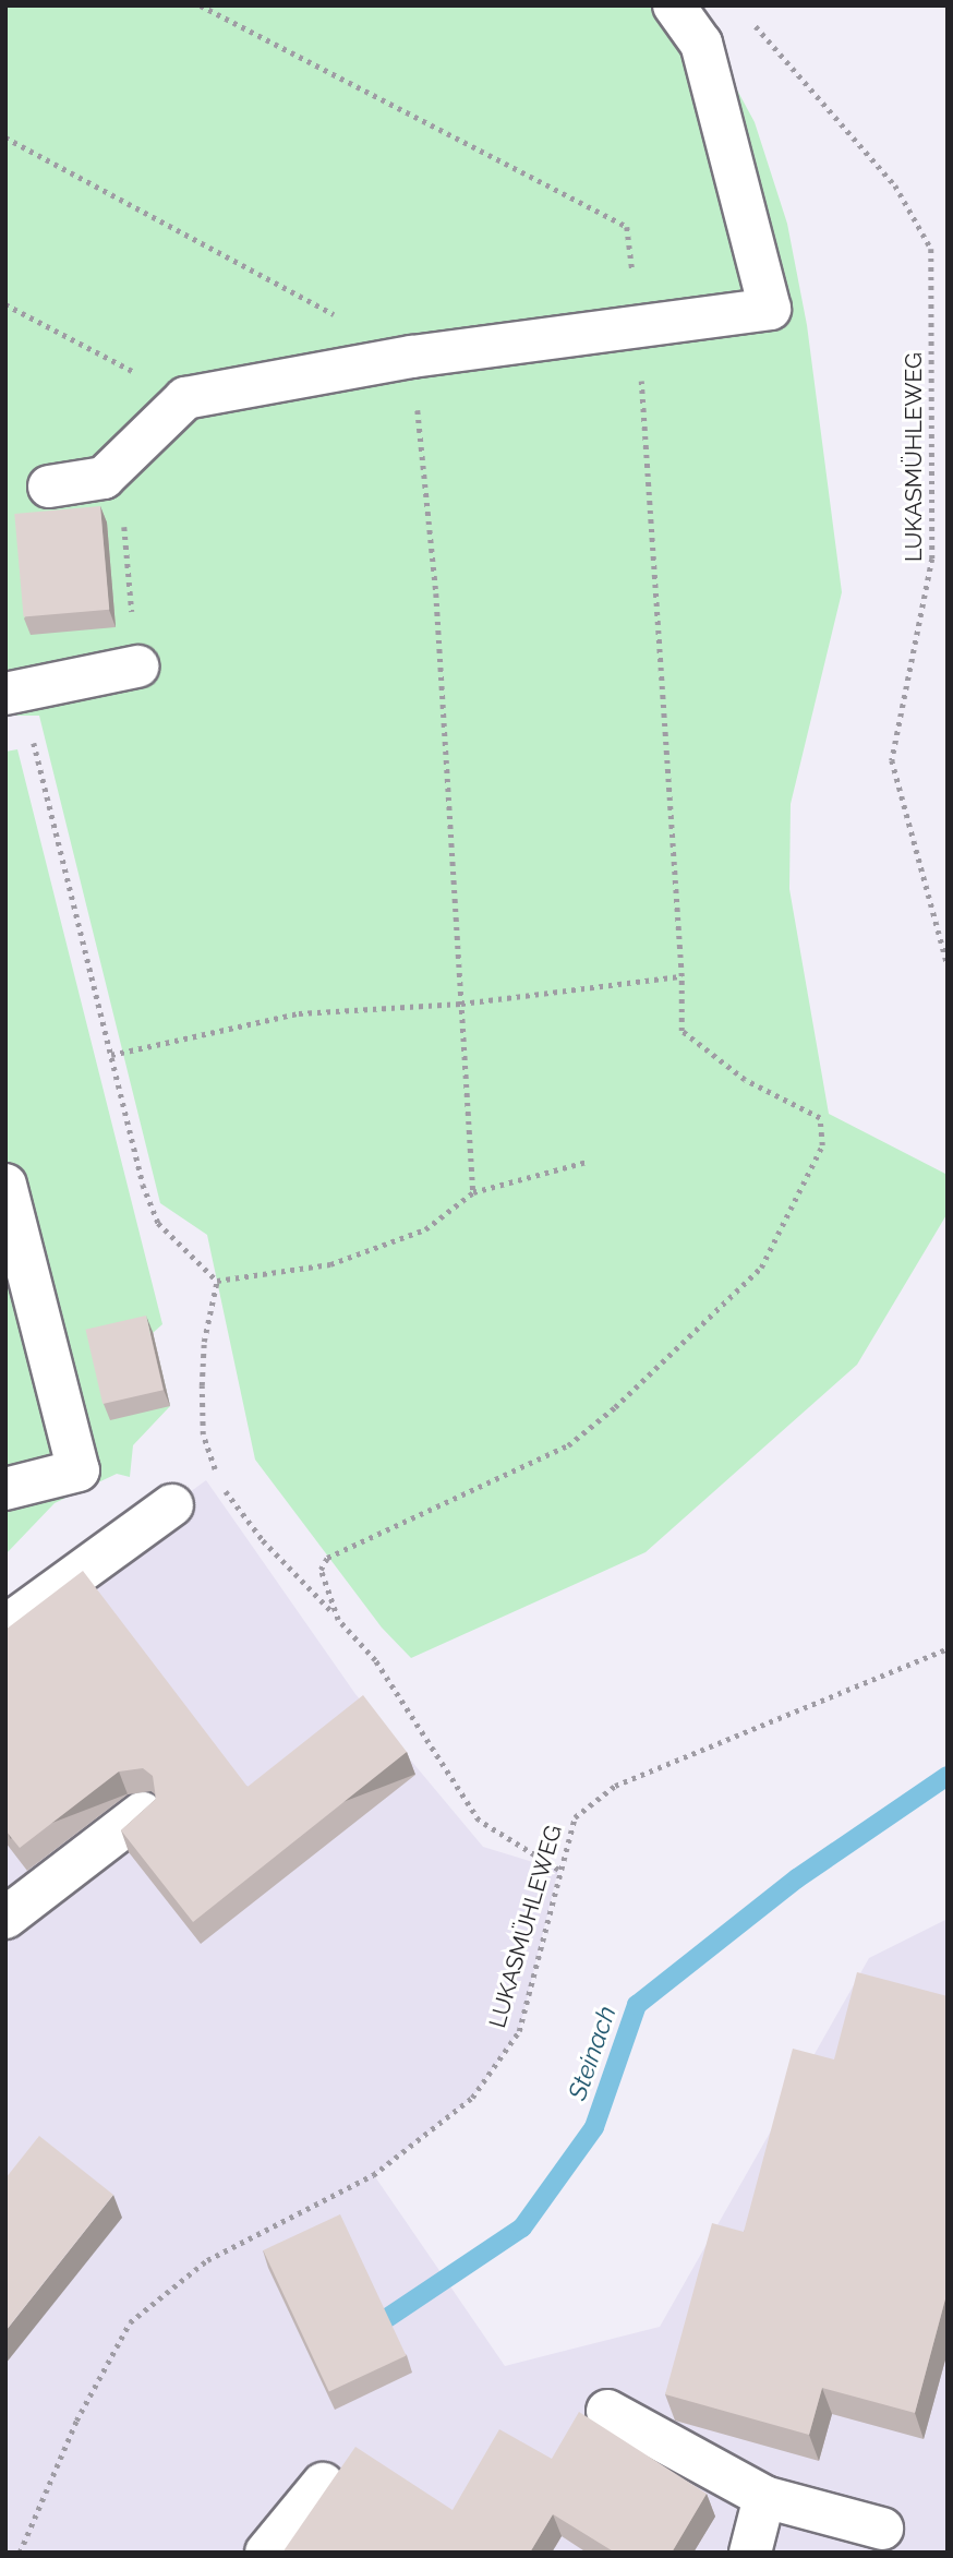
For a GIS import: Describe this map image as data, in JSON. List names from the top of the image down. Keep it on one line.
{"streets":{"path":["LUKASMÜHLEWEG"]},"water":["Steinach"]}
